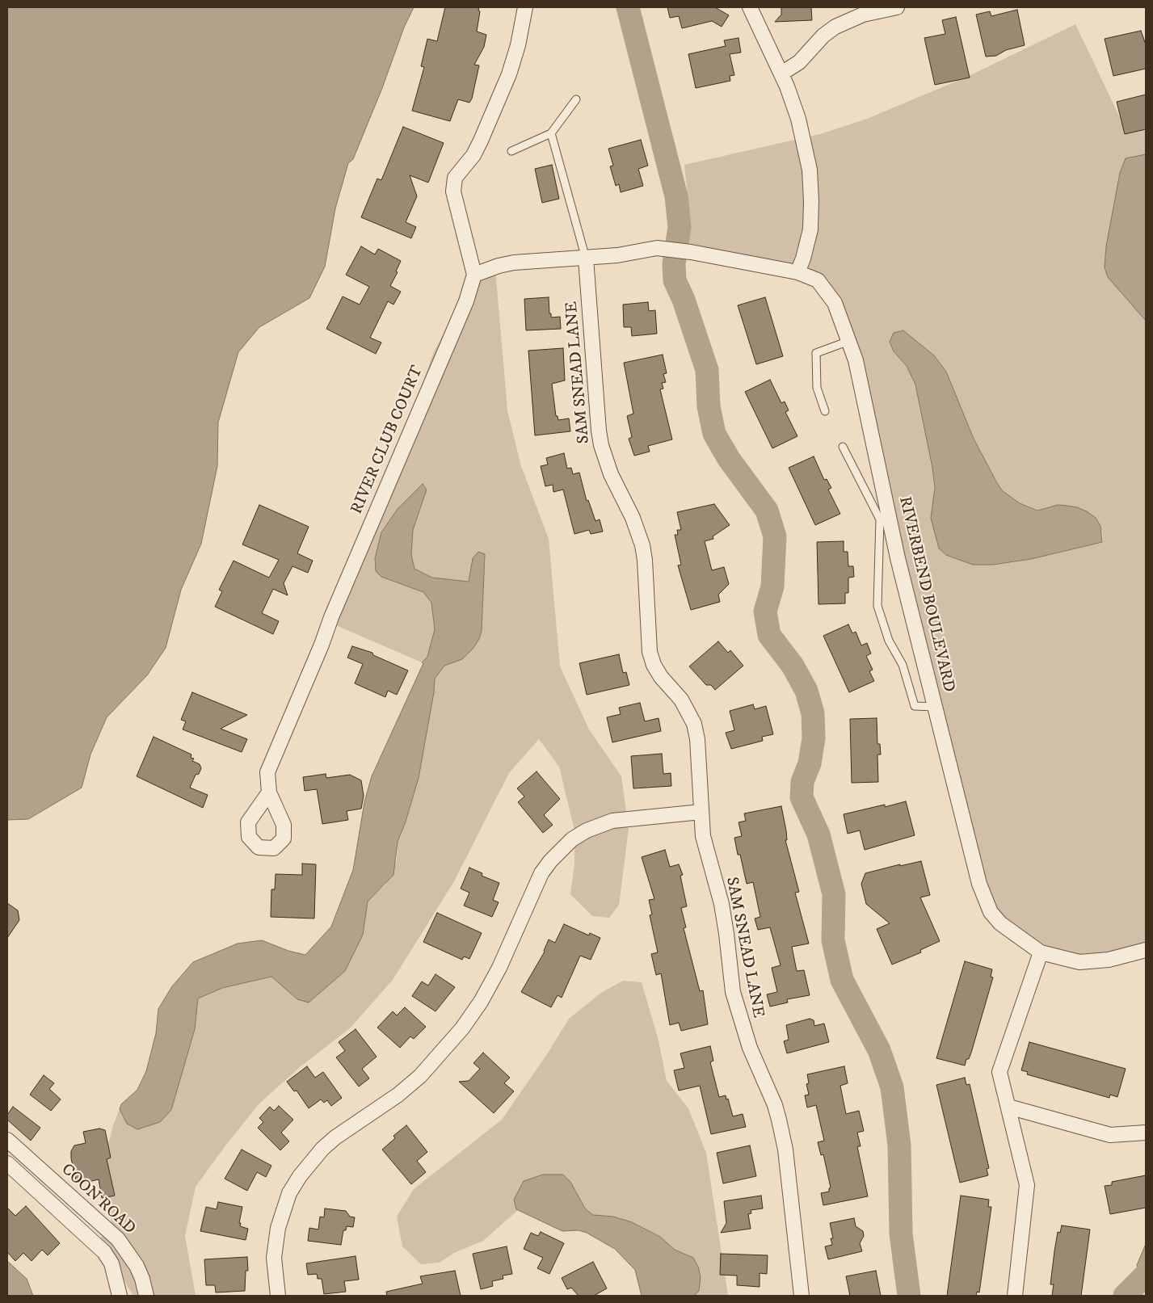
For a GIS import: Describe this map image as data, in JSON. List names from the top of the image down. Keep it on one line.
{"streets":{"street":["SAM SNEAD LANE","RIVER CLUB COURT","RIVERBEND BOULEVARD","COON ROAD"]},"crossings":[["SAM SNEAD LANE","RIVERBEND BOULEVARD"]]}
